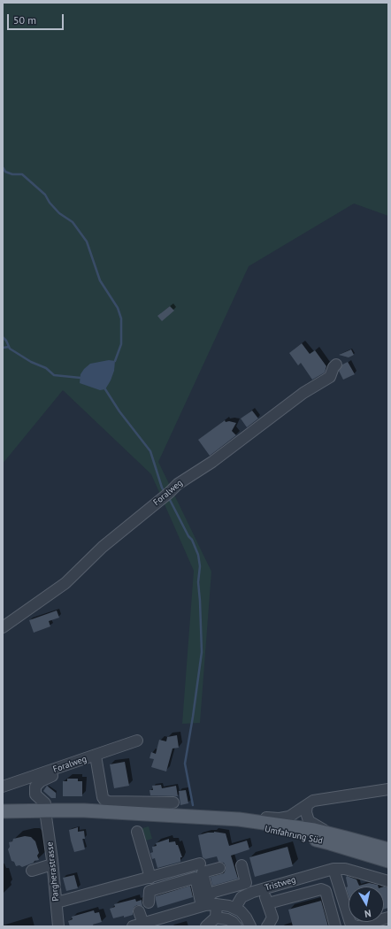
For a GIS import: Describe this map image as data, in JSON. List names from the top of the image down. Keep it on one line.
{"streets":{"main road":["Umfahrung Süd"],"street":["Foralweg","Pargherastrasse","Tristweg"]},"scale_bar":"50 m","north":"bottom"}
